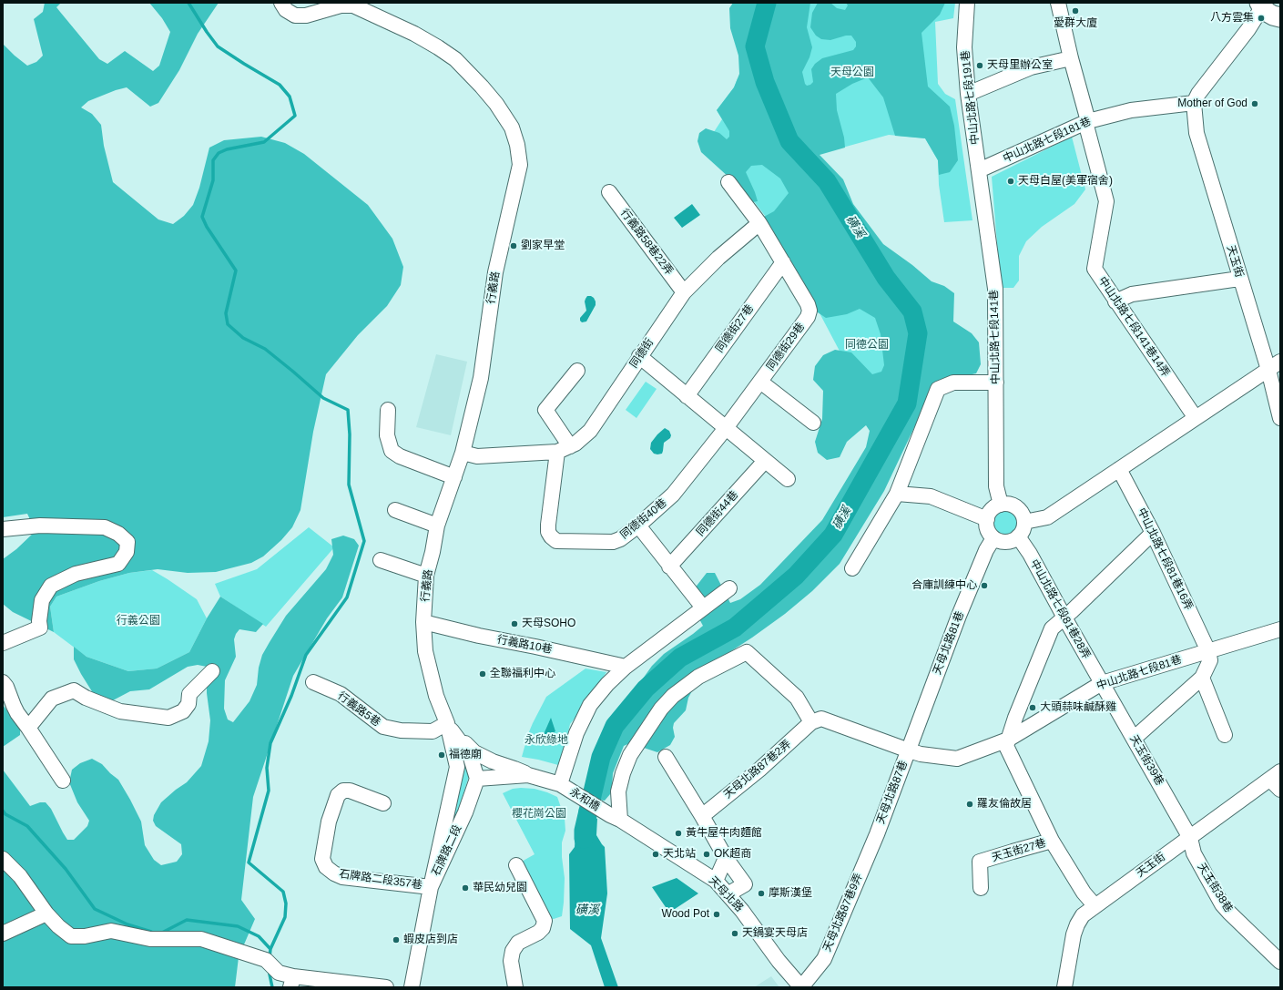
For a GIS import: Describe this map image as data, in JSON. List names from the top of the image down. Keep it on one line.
{"streets":{"street":["中山北路七段191巷","中山北路七段181巷","行義路58巷22弄","天玉街","行義路","中山北路七段141巷14弄","同德街27巷","中山北路七段141巷","同德街29巷","同德街","同德街44巷","同德街40巷","中山北路七段81巷16弄","中山北路七段81巷28弄","天母北路81巷","行義路10巷","中山北路七段81巷","行義路5巷","天玉街39巷","天母北路87巷2弄","天母北路87巷","永和橋","石牌路二段","天玉街27巷","石牌路二段357巷","天玉街38巷","天母北路","天母北路87巷9弄"]},"crossings":[["中山北路七段191巷","中山北路七段181巷"],["中山北路七段191巷","中山北路七段141巷"],["中山北路七段181巷","天玉街"],["中山北路七段181巷","中山北路七段141巷14弄"],["中山北路七段181巷","中山北路七段141巷"],["行義路58巷22弄","同德街"],["天玉街","天玉街39巷"],["天玉街","天玉街27巷"],["天玉街","天玉街38巷"],["行義路","行義路10巷"],["行義路","行義路5巷"],["同德街27巷","同德街29巷"],["中山北路七段141巷","中山北路七段81巷28弄"],["中山北路七段141巷","天母北路81巷"],["同德街29巷","同德街"],["同德街29巷","同德街40巷"],["同德街","同德街40巷"],["中山北路七段81巷16弄","中山北路七段81巷"],["中山北路七段81巷28弄","天母北路81巷"],["中山北路七段81巷28弄","中山北路七段81巷"],["中山北路七段81巷28弄","天玉街39巷"],["天母北路81巷","中山北路七段81巷"],["天母北路81巷","天母北路87巷"],["中山北路七段81巷","天玉街39巷"],["中山北路七段81巷","天母北路87巷2弄"],["中山北路七段81巷","天母北路87巷"],["天玉街39巷","天玉街38巷"],["天母北路87巷","天母北路87巷9弄"],["永和橋","天母北路"],["石牌路二段","石牌路二段357巷"],["天母北路","天母北路87巷9弄"]],"water":["磺溪"],"parks":["天母公園","同德公園","行義公園","永欣綠地","櫻花崗公園"],"places":["愛群大廈","八方雲集","天母里辦公室","Mother of God","天母白屋(美軍宿舍)","劉家早堂","合庫訓練中心","天母SOHO","全聯福利中心","大頭蒜味鹹酥雞","福德廟","羅友倫故居","黃牛屋牛肉麵館","天北站","OK超商","華民幼兒園","摩斯漢堡","Wood Pot","天鍋宴天母店","蝦皮店到店"]}
